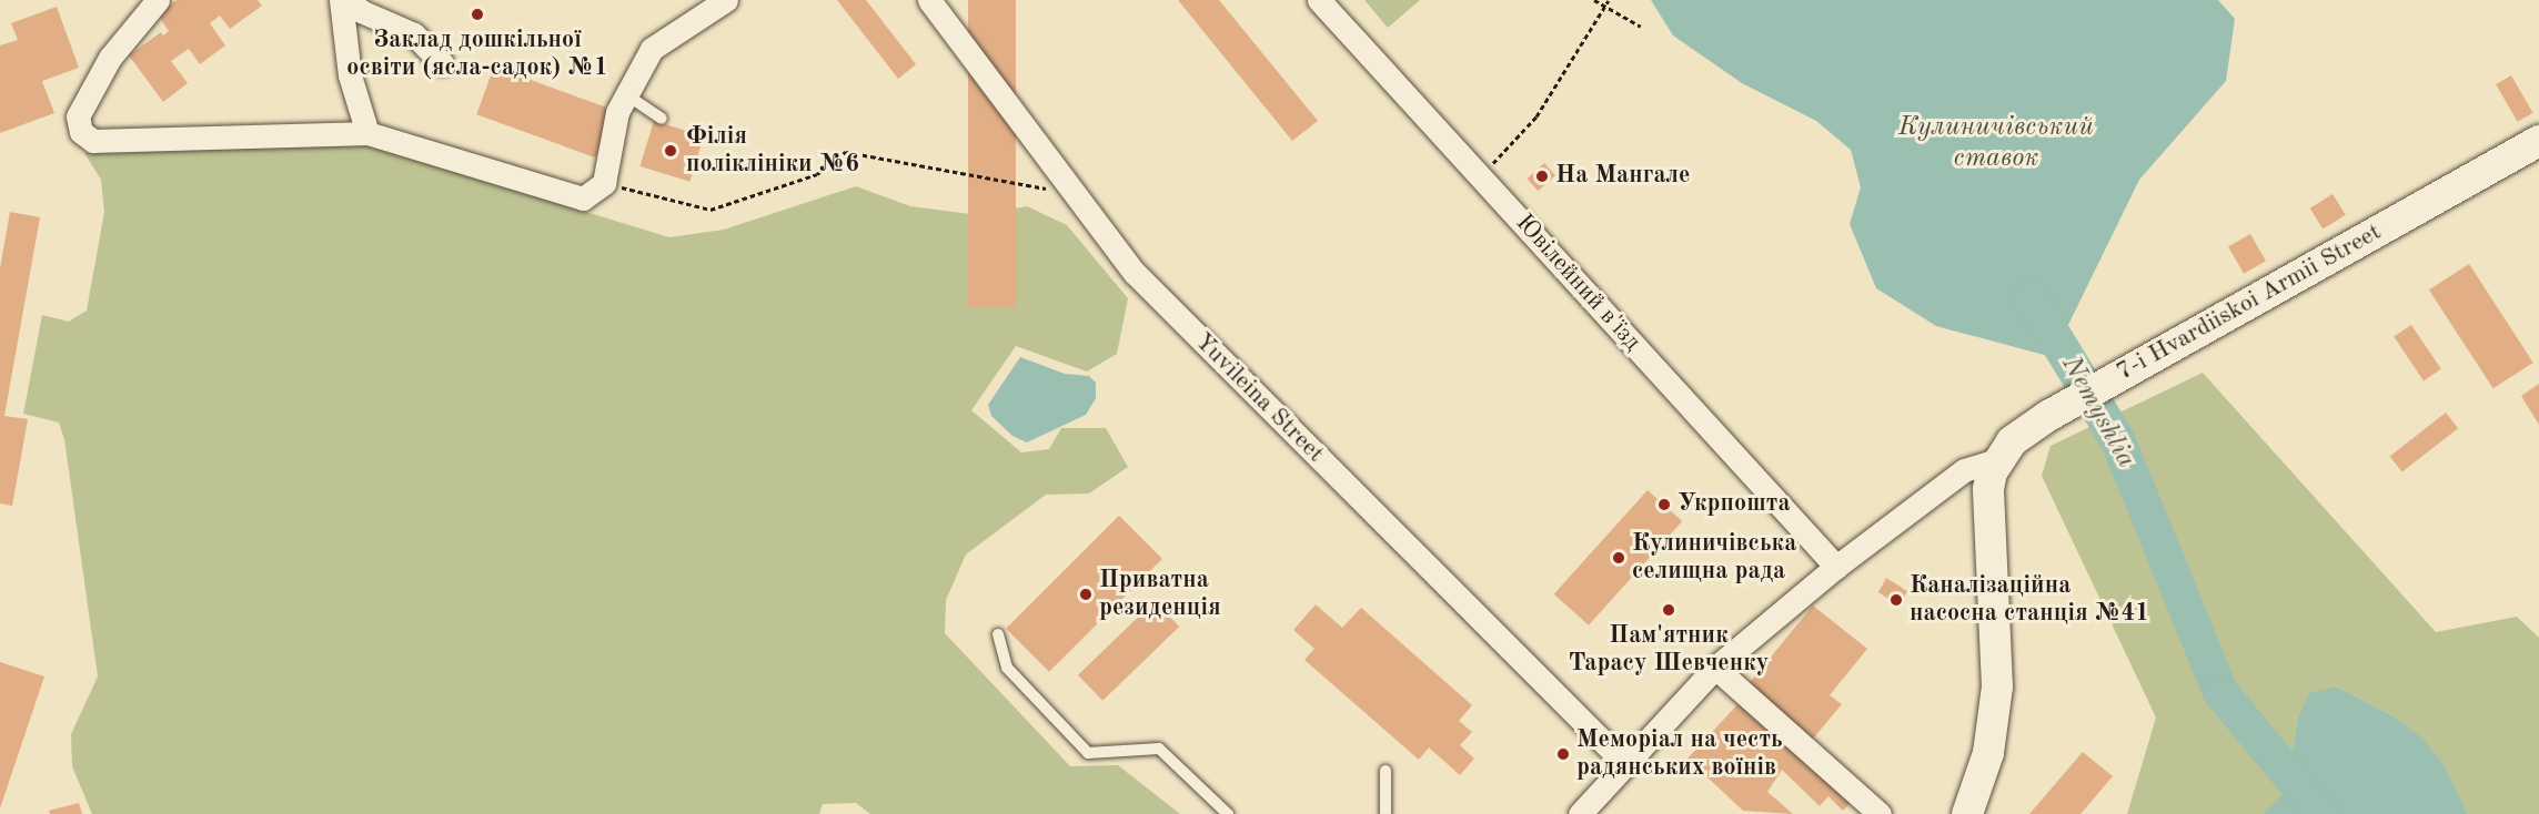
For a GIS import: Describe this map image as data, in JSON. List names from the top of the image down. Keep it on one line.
{"streets":{"main road":["7-i Hvardiiskoi Armii Street"],"street":["Ювілейний в'їзд","Yuvileina Street"]},"water":["Кулиничівський ставок","Nemyshlia"],"places":["Заклад дошкільної освіти (ясла-садок) №1","Філія поліклініки №6","На Мангале","Укрпошта","Кулиничівська селищна рада","Приватна резиденція","Каналізаційна насосна станція №41","Пам'ятник Тарасу Шевченку","Меморіал на честь радянських воїнів"]}
